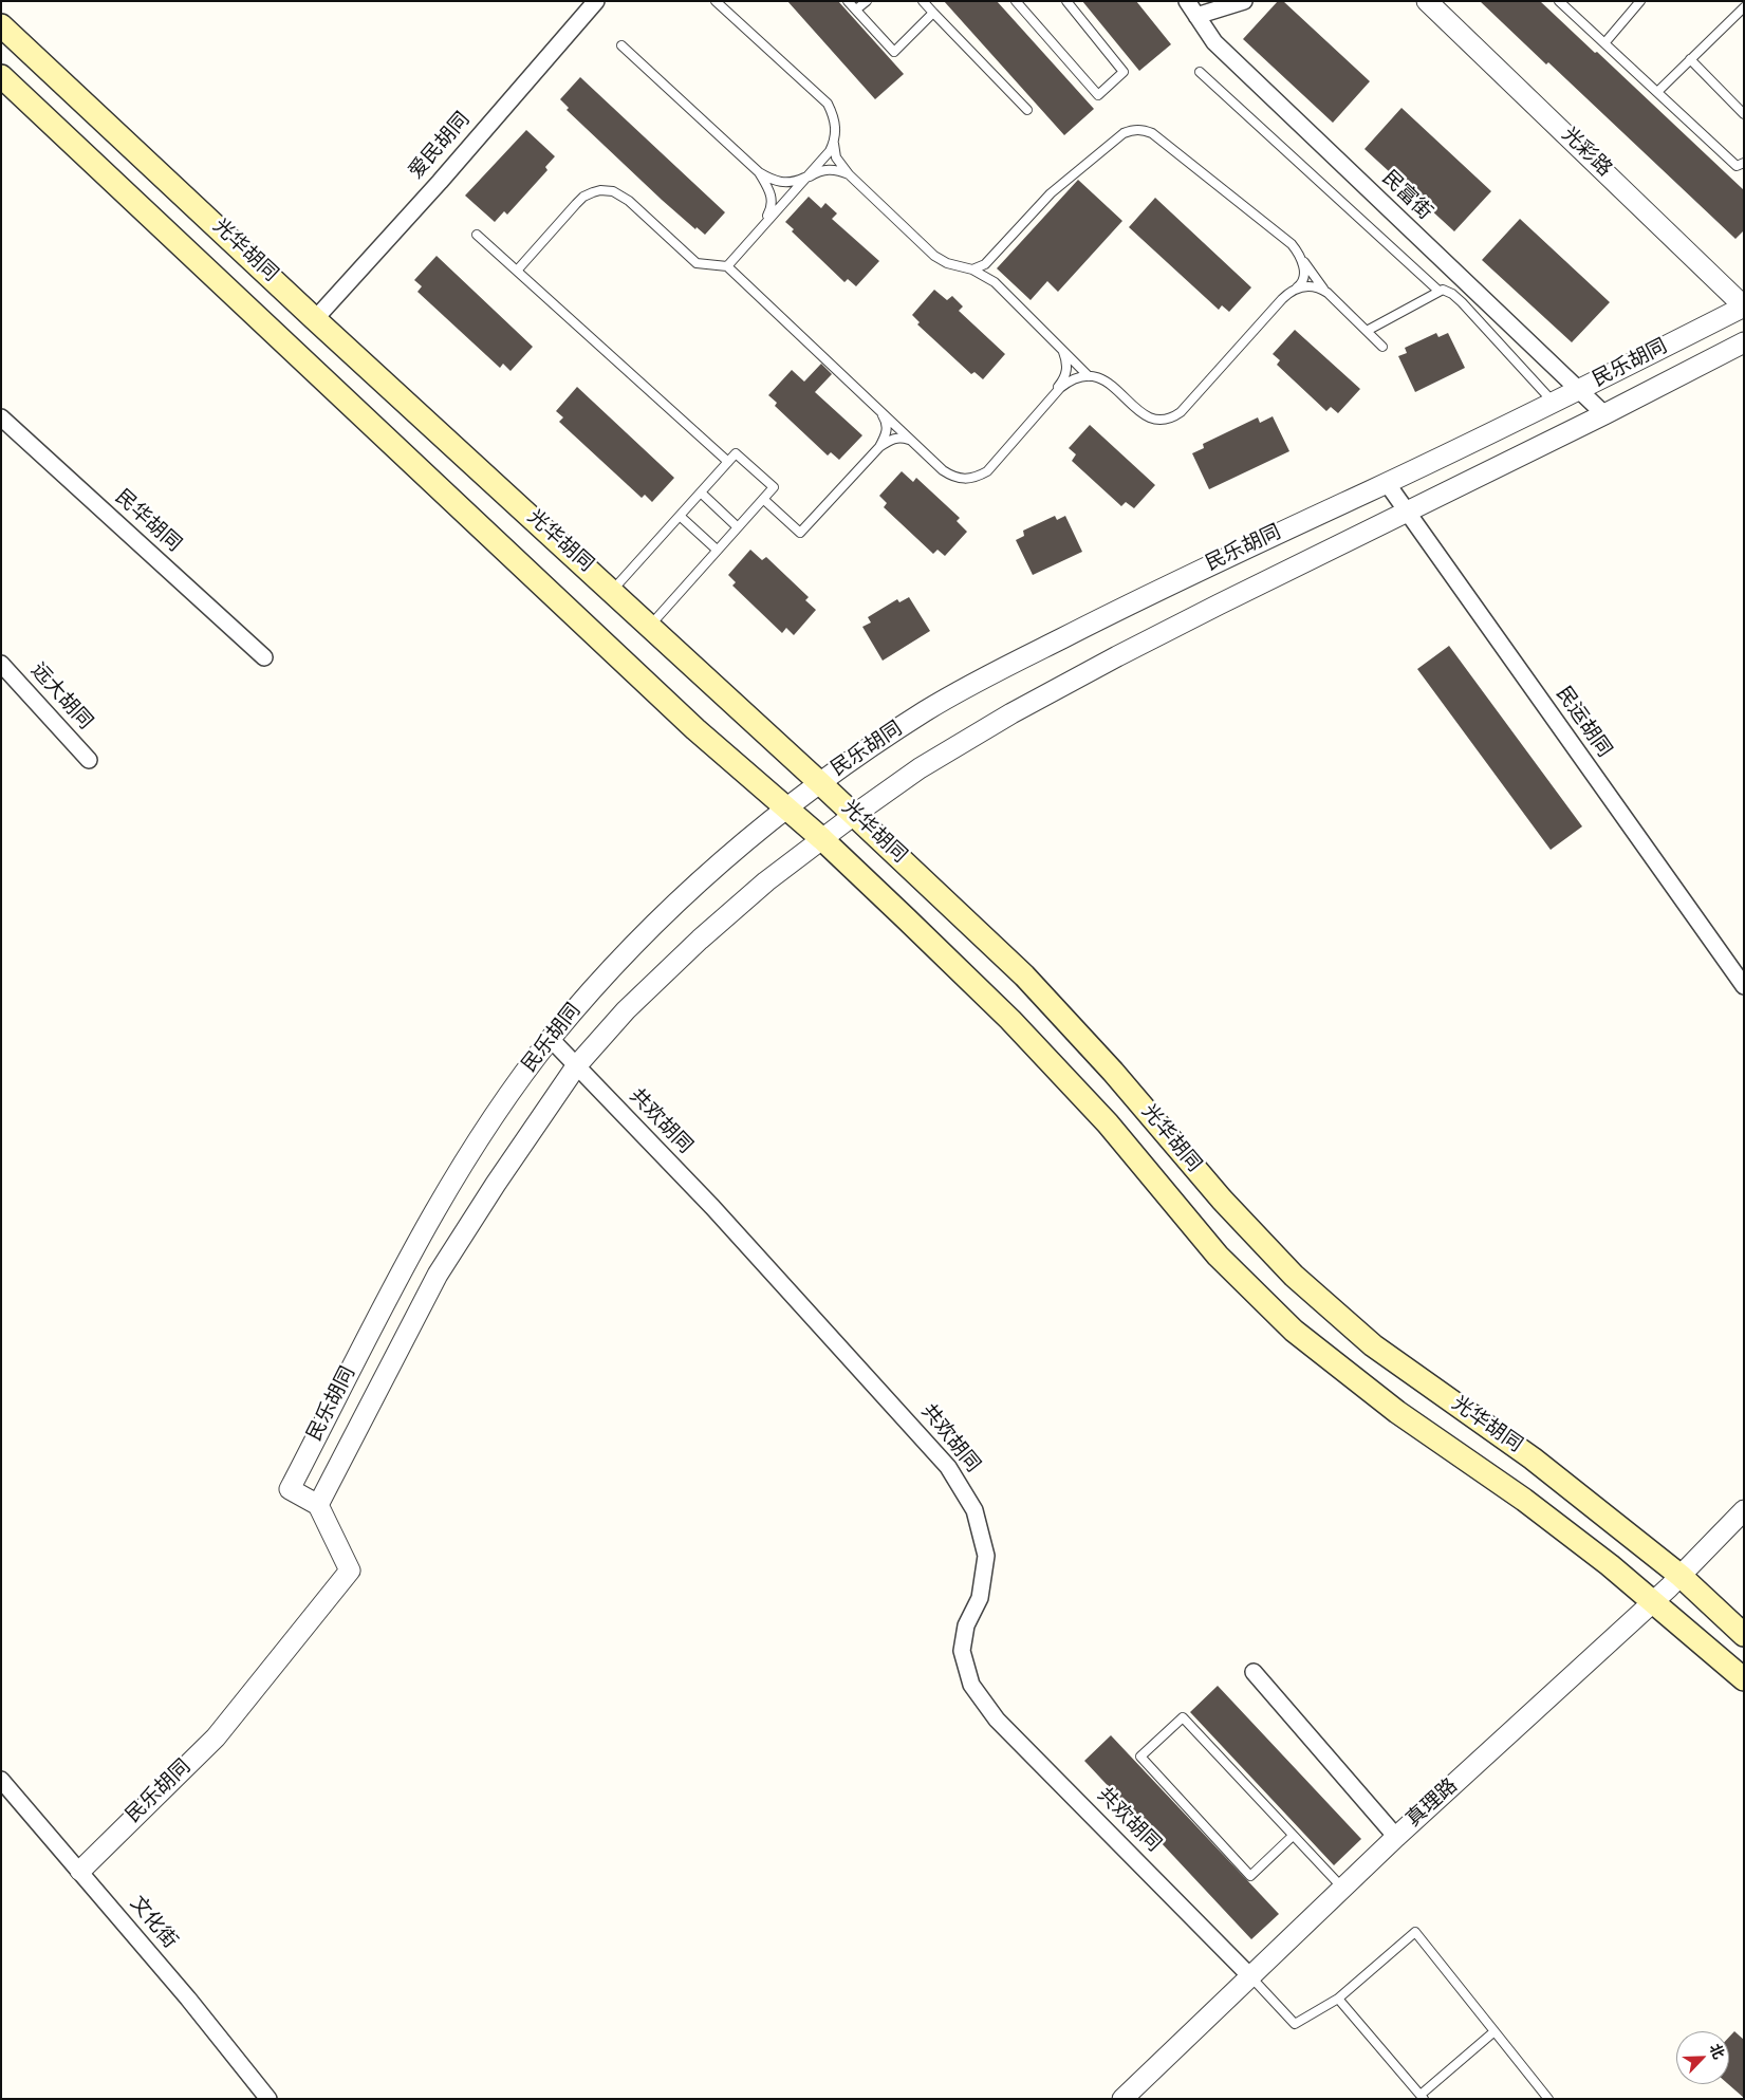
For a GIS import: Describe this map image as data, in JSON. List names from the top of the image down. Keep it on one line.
{"streets":{"main road":["光华胡同"],"street":["爱民胡同","光彩路","民富街","民乐胡同","民华胡同","远大胡同","民运胡同","共欢胡同","真理路","文化街"]},"crossings":[["爱民胡同","光华胡同"],["光彩路","民乐胡同"],["民富街","民乐胡同"],["光华胡同","民乐胡同"],["光华胡同","真理路"],["民乐胡同","民运胡同"],["民乐胡同","共欢胡同"],["民乐胡同","文化街"],["共欢胡同","真理路"]],"north":"top right"}
